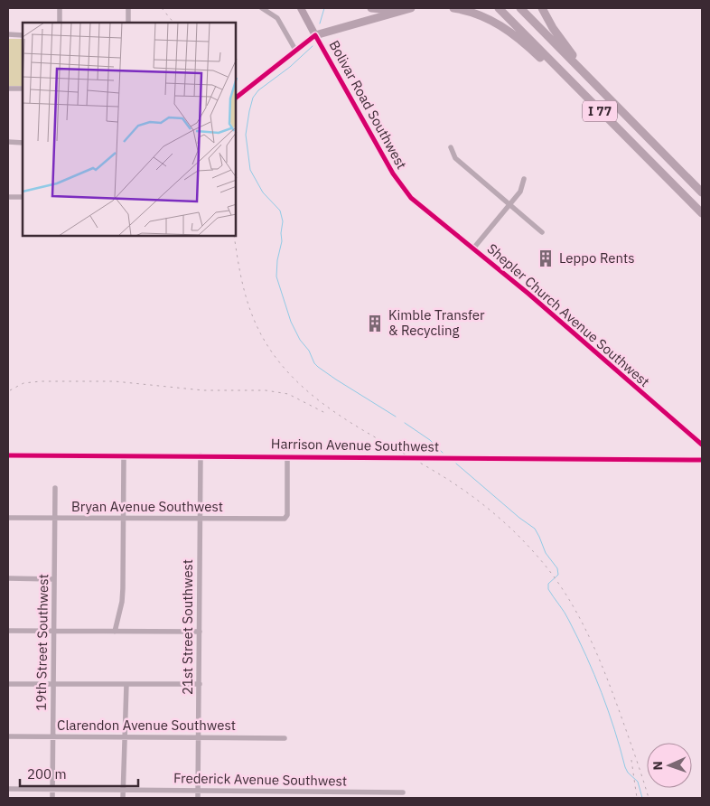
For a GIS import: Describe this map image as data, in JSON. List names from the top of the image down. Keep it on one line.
{"streets":{"highway":["I 77"],"main road":["Bolivar Road Southwest"],"street":["Shepler Church Avenue Southwest","Harrison Avenue Southwest","Bryan Avenue Southwest","21st Street Southwest","19th Street Southwest","Clarendon Avenue Southwest","Frederick Avenue Southwest"]},"crossings":[["Bolivar Road Southwest","Shepler Church Avenue Southwest"],["Harrison Avenue Southwest","Bryan Avenue Southwest"],["Harrison Avenue Southwest","21st Street Southwest"],["Bryan Avenue Southwest","21st Street Southwest"],["Bryan Avenue Southwest","19th Street Southwest"],["21st Street Southwest","Clarendon Avenue Southwest"],["21st Street Southwest","Frederick Avenue Southwest"],["19th Street Southwest","Clarendon Avenue Southwest"],["19th Street Southwest","Frederick Avenue Southwest"]],"places":{"building":["Leppo Rents","Kimble Transfer & Recycling"]},"scale_bar":"200 m","north":"left"}
